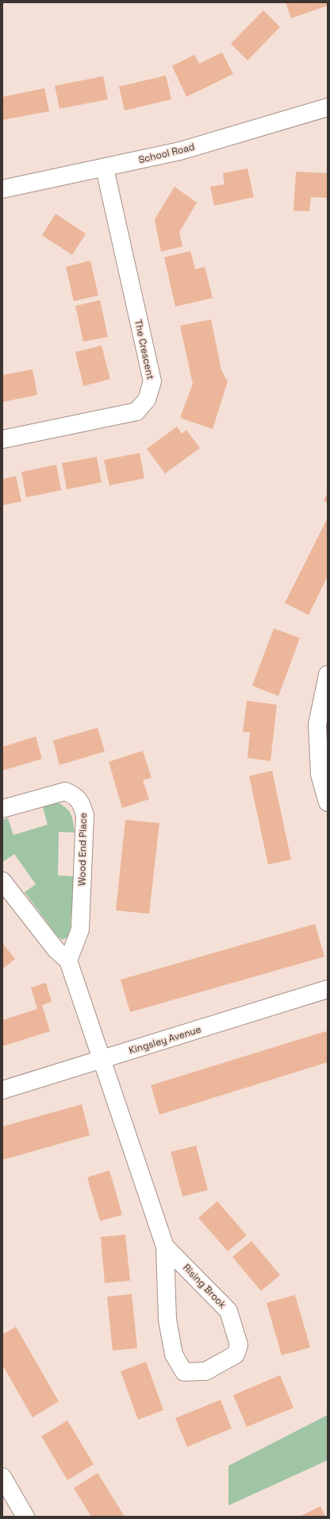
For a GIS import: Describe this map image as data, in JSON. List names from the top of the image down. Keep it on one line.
{"streets":{"street":["School Road","The Crescent","Wood End Place","Kingsley Avenue","Rising Brook"]},"crossings":[["School Road","The Crescent"],["Kingsley Avenue","Rising Brook"]]}
